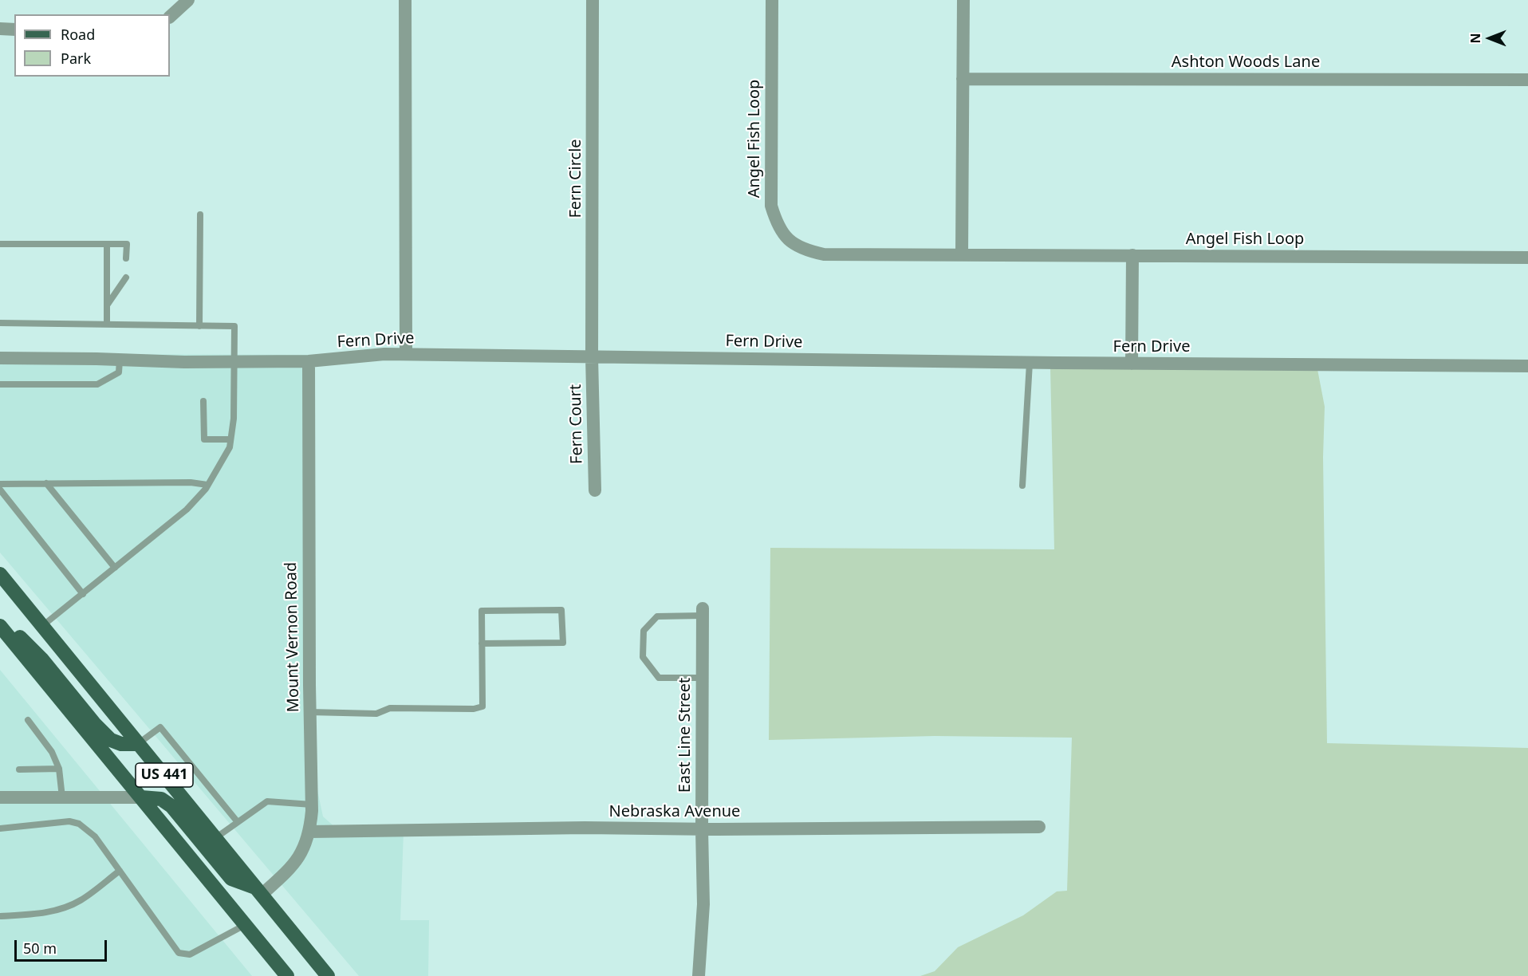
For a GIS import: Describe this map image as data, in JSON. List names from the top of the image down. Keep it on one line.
{"streets":{"main road":["US 441"],"street":["Ashton Woods Lane","Angel Fish Loop","Fern Circle","Fern Drive","Fern Court","Mount Vernon Road","East Line Street","Nebraska Avenue"]},"crossings":[["Fern Circle","Fern Drive"],["Fern Circle","Fern Court"],["Fern Drive","Fern Court"],["Fern Drive","Mount Vernon Road"],["Mount Vernon Road","US 441"],["Mount Vernon Road","Nebraska Avenue"],["East Line Street","Nebraska Avenue"]],"legend":["Road","Park"],"scale_bar":"50 m","north":"left"}
